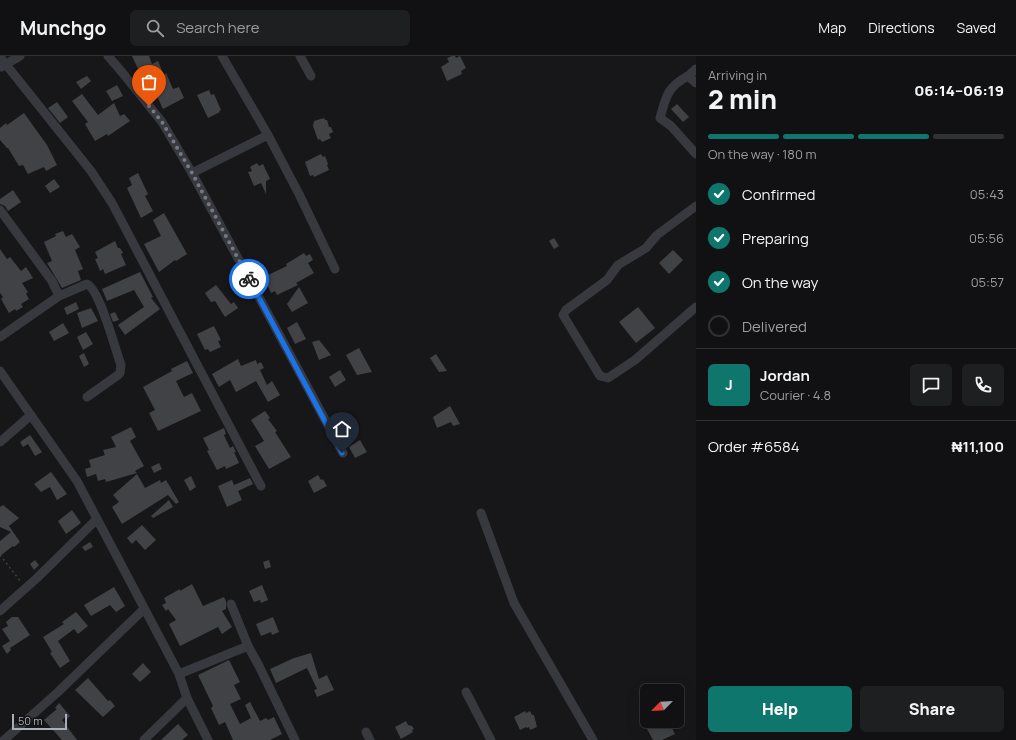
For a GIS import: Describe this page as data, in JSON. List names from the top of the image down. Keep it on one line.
{"scale_bar":"50 m","north":"bottom left","page":{"header":"Munchgo","search":"Search here","nav":["Map","Directions","Saved"],"heading":["2 min","Arriving in","06:14–06:19"],"panel":["Jordan","Courier · 4.8","Order #6584","₦11,100"],"bar":"On the way · 180 m","list":[["Confirmed","05:43"],["Preparing","05:56"],["On the way","05:57"],"Delivered"],"round":"J","buttons":["Help","Share"],"scale":"50 m"}}
